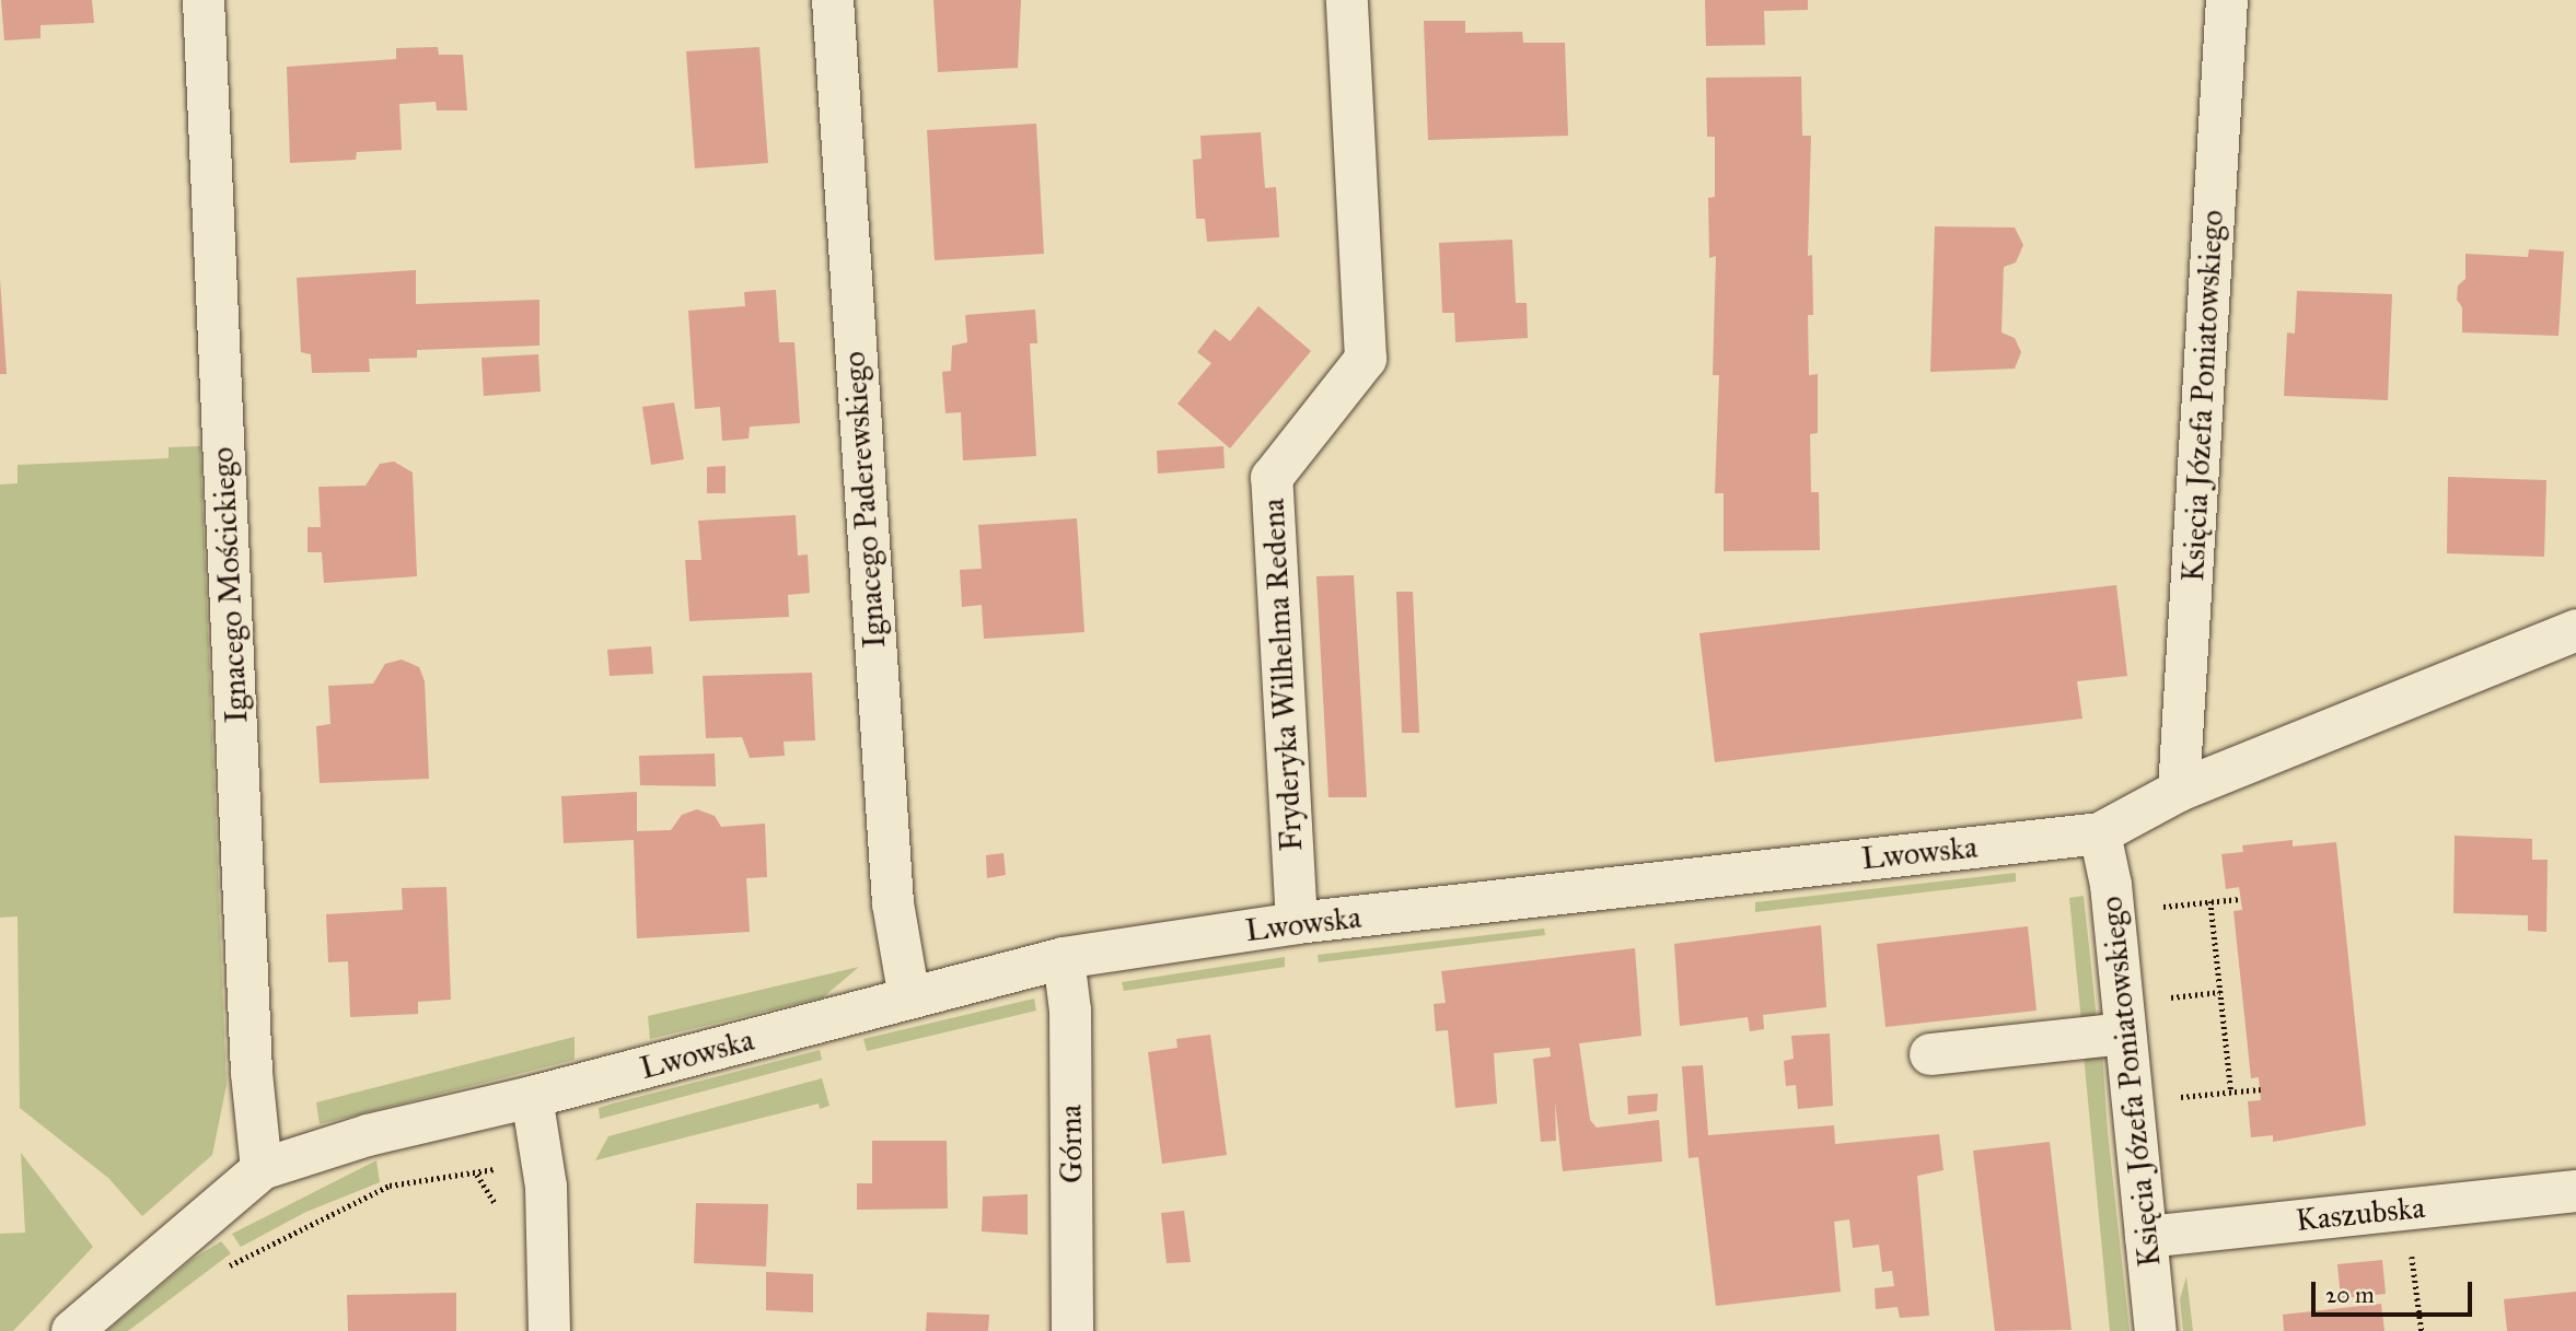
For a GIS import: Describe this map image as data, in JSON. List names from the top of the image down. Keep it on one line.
{"streets":{"street":["Księcia Józefa Poniatowskiego","Ignacego Paderewskiego","Ignacego Mościckiego","Fryderyka Wilhelma Redena","Lwowska","Górna","Kaszubska"]},"crossings":[["Księcia Józefa Poniatowskiego","Lwowska"],["Księcia Józefa Poniatowskiego","Kaszubska"],["Ignacego Paderewskiego","Lwowska"],["Ignacego Mościckiego","Lwowska"],["Fryderyka Wilhelma Redena","Lwowska"],["Lwowska","Górna"]],"scale_bar":"20 m"}
